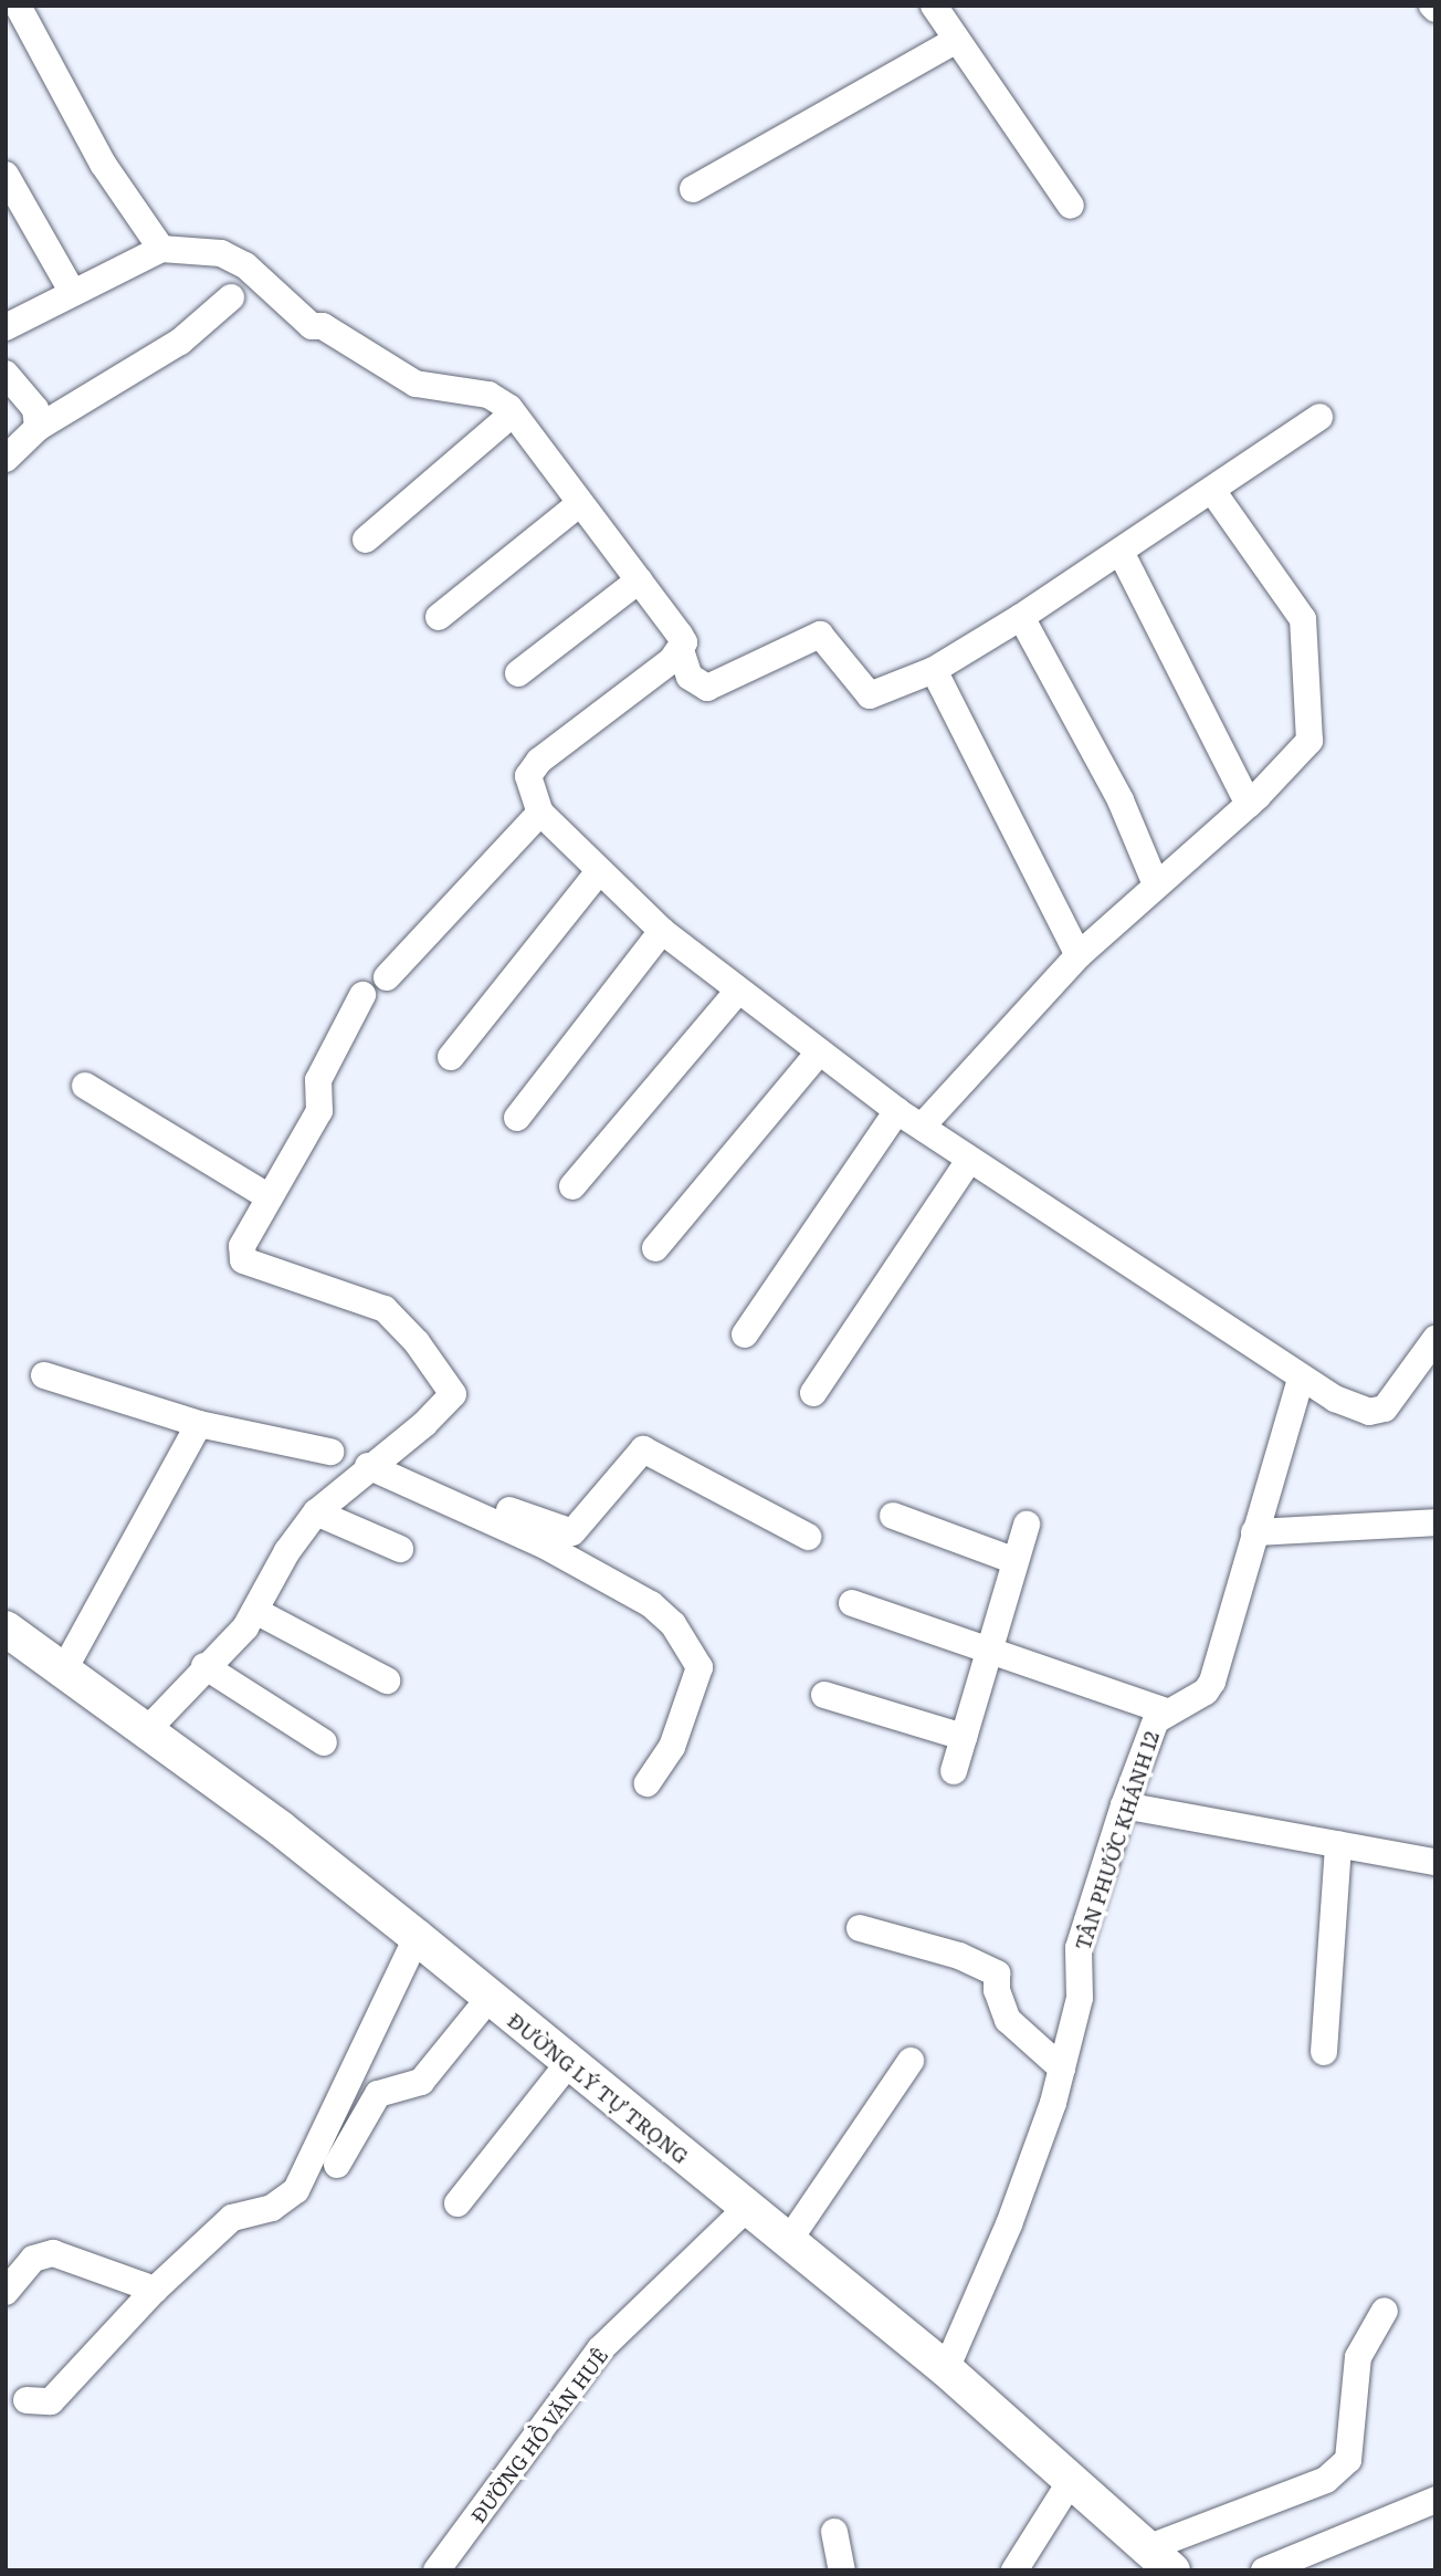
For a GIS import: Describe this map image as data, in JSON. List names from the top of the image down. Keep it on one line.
{"streets":{"main road":["ĐƯỜNG LÝ TỰ TRỌNG"],"street":["TÂN PHƯỚC KHÁNH 12","ĐƯỜNG HỒ VĂN HUÊ"]},"crossings":[["TÂN PHƯỚC KHÁNH 12","ĐƯỜNG LÝ TỰ TRỌNG"],["ĐƯỜNG LÝ TỰ TRỌNG","ĐƯỜNG HỒ VĂN HUÊ"]]}
